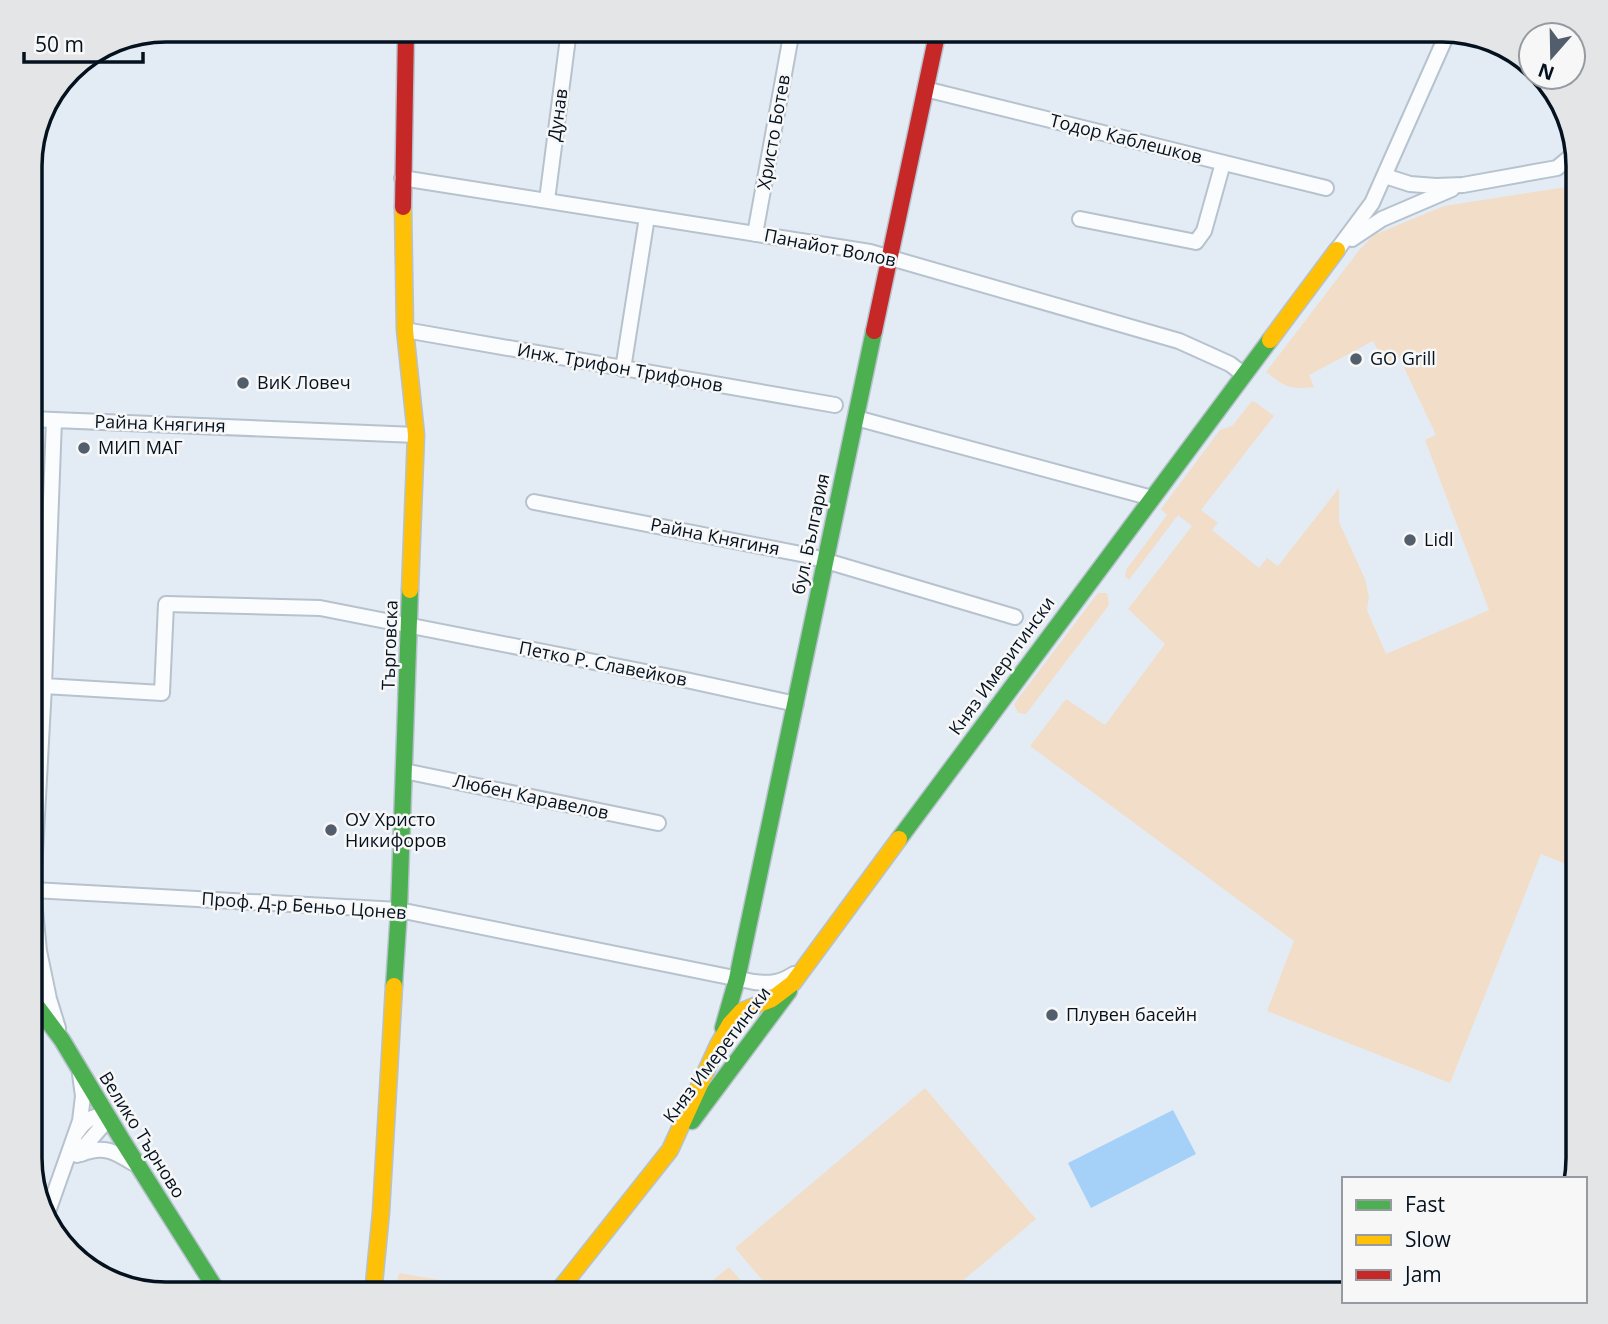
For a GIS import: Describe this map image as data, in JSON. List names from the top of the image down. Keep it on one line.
{"streets":{"street":["Дунав","Христо Ботев","Тодор Каблешков","Панайот Волов","Инж. Трифон Трифонов","Райна Княгиня","бул. България","Търговска","Петко Р. Славейков","Княз Имеритински","Любен Каравелов","Проф. Д-р Беньо Цонев","Княз Имеретински","Велико Търново"]},"crossings":[["Дунав","Панайот Волов"],["Христо Ботев","Панайот Волов"],["Тодор Каблешков","бул. България"],["Панайот Волов","бул. България"],["Панайот Волов","Търговска"],["Панайот Волов","Княз Имеритински"],["Инж. Трифон Трифонов","Търговска"],["Райна Княгиня","бул. България"],["Райна Княгиня","Търговска"],["бул. България","Петко Р. Славейков"],["бул. България","Княз Имеритински"],["бул. България","Проф. Д-р Беньо Цонев"],["Търговска","Петко Р. Славейков"],["Търговска","Любен Каравелов"],["Търговска","Проф. Д-р Беньо Цонев"],["Княз Имеритински","Проф. Д-р Беньо Цонев"],["Княз Имеритински","Княз Имеретински"]],"places":["GO Grill","ВиК Ловеч","МИП МАГ","Lidl","ОУ Христо Никифоров","Плувен басейн"],"legend":["Fast","Slow","Jam"],"scale_bar":"50 m","north":"bottom"}
